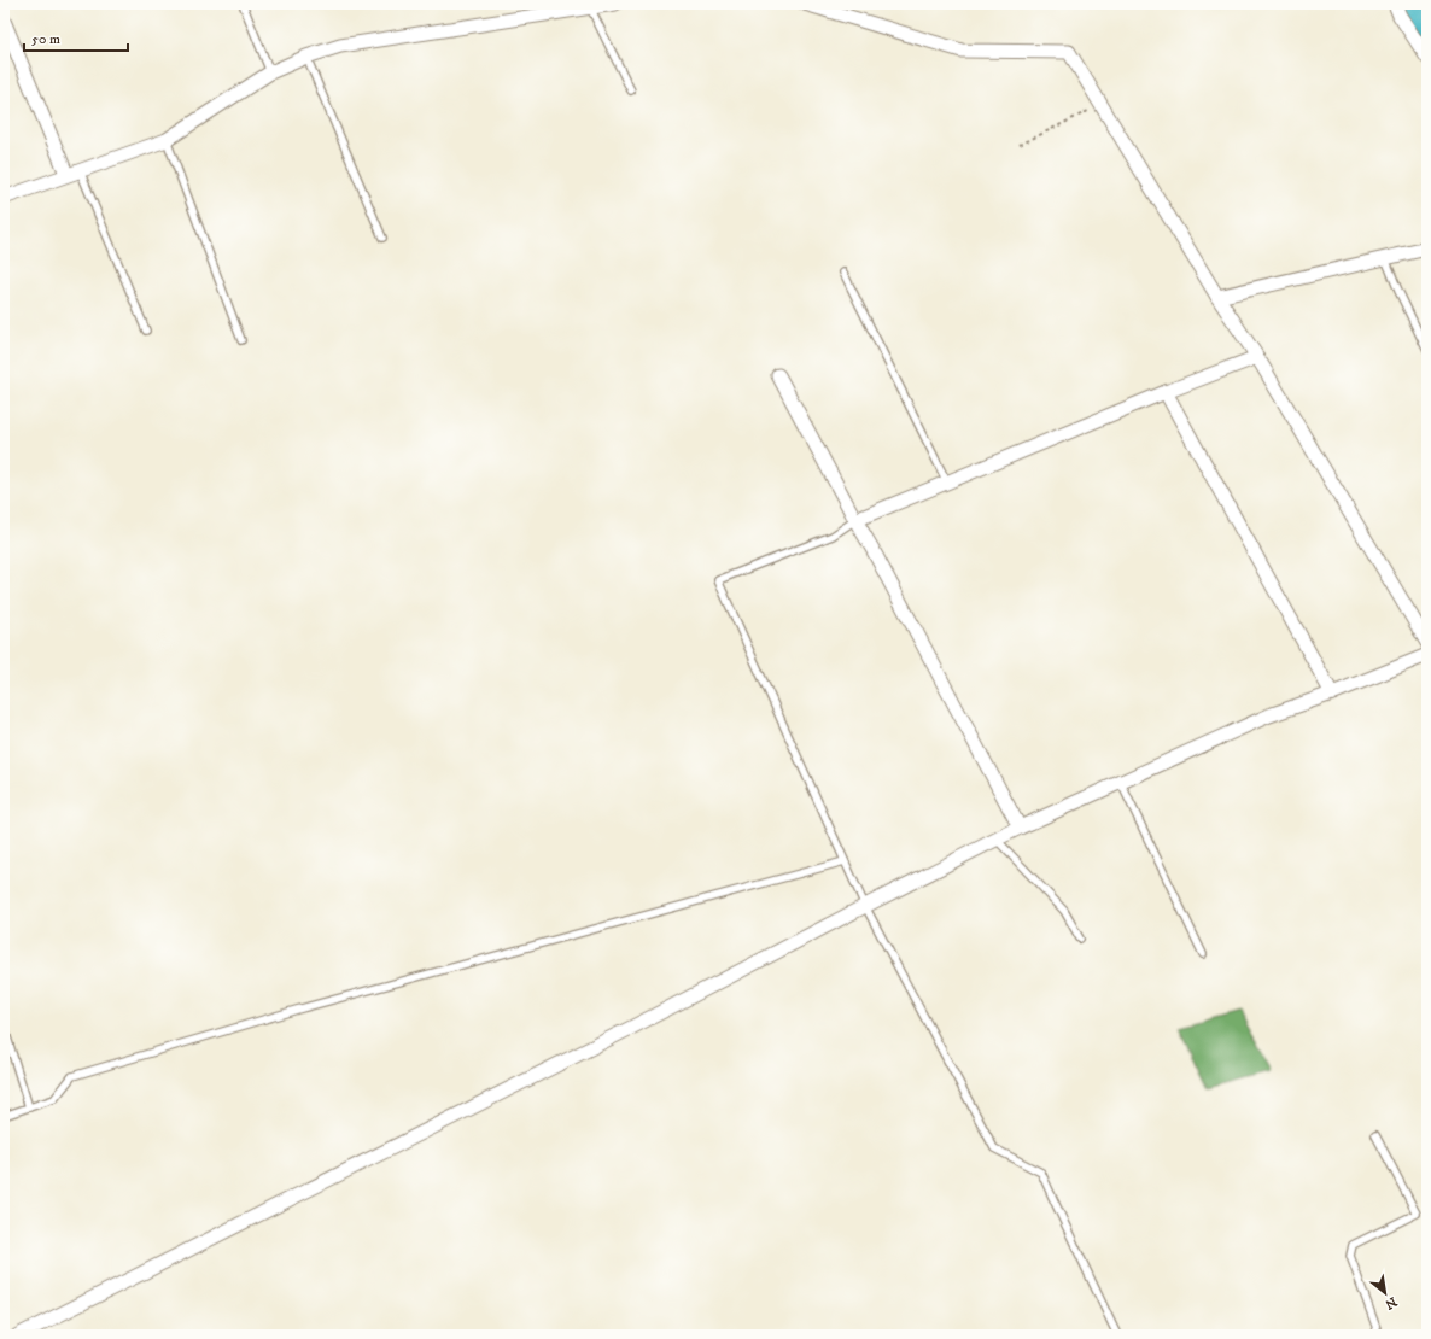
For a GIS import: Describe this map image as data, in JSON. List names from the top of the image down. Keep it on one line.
{"scale_bar":"50 m","north":"bottom right"}
